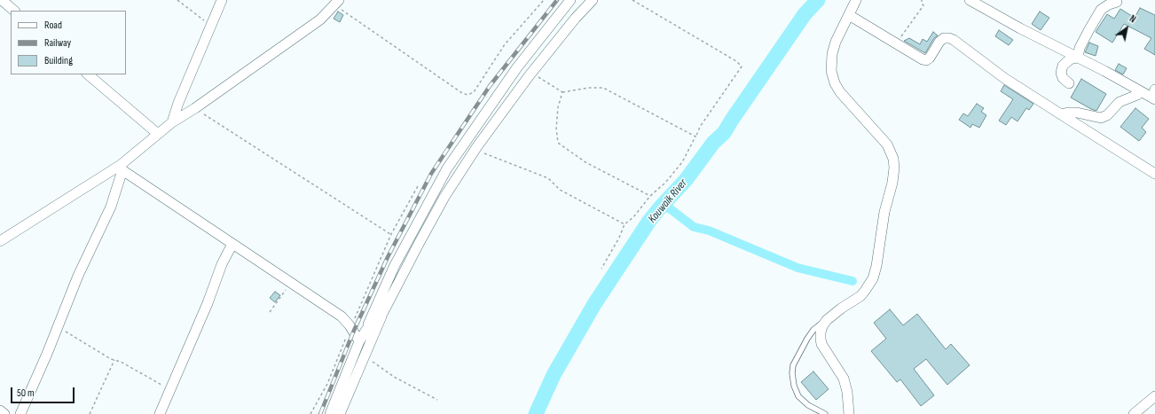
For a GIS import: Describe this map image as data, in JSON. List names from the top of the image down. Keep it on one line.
{"water":["Kouwaik River"],"legend":["Road","Railway","Building"],"scale_bar":"50 m","north":"top right"}
